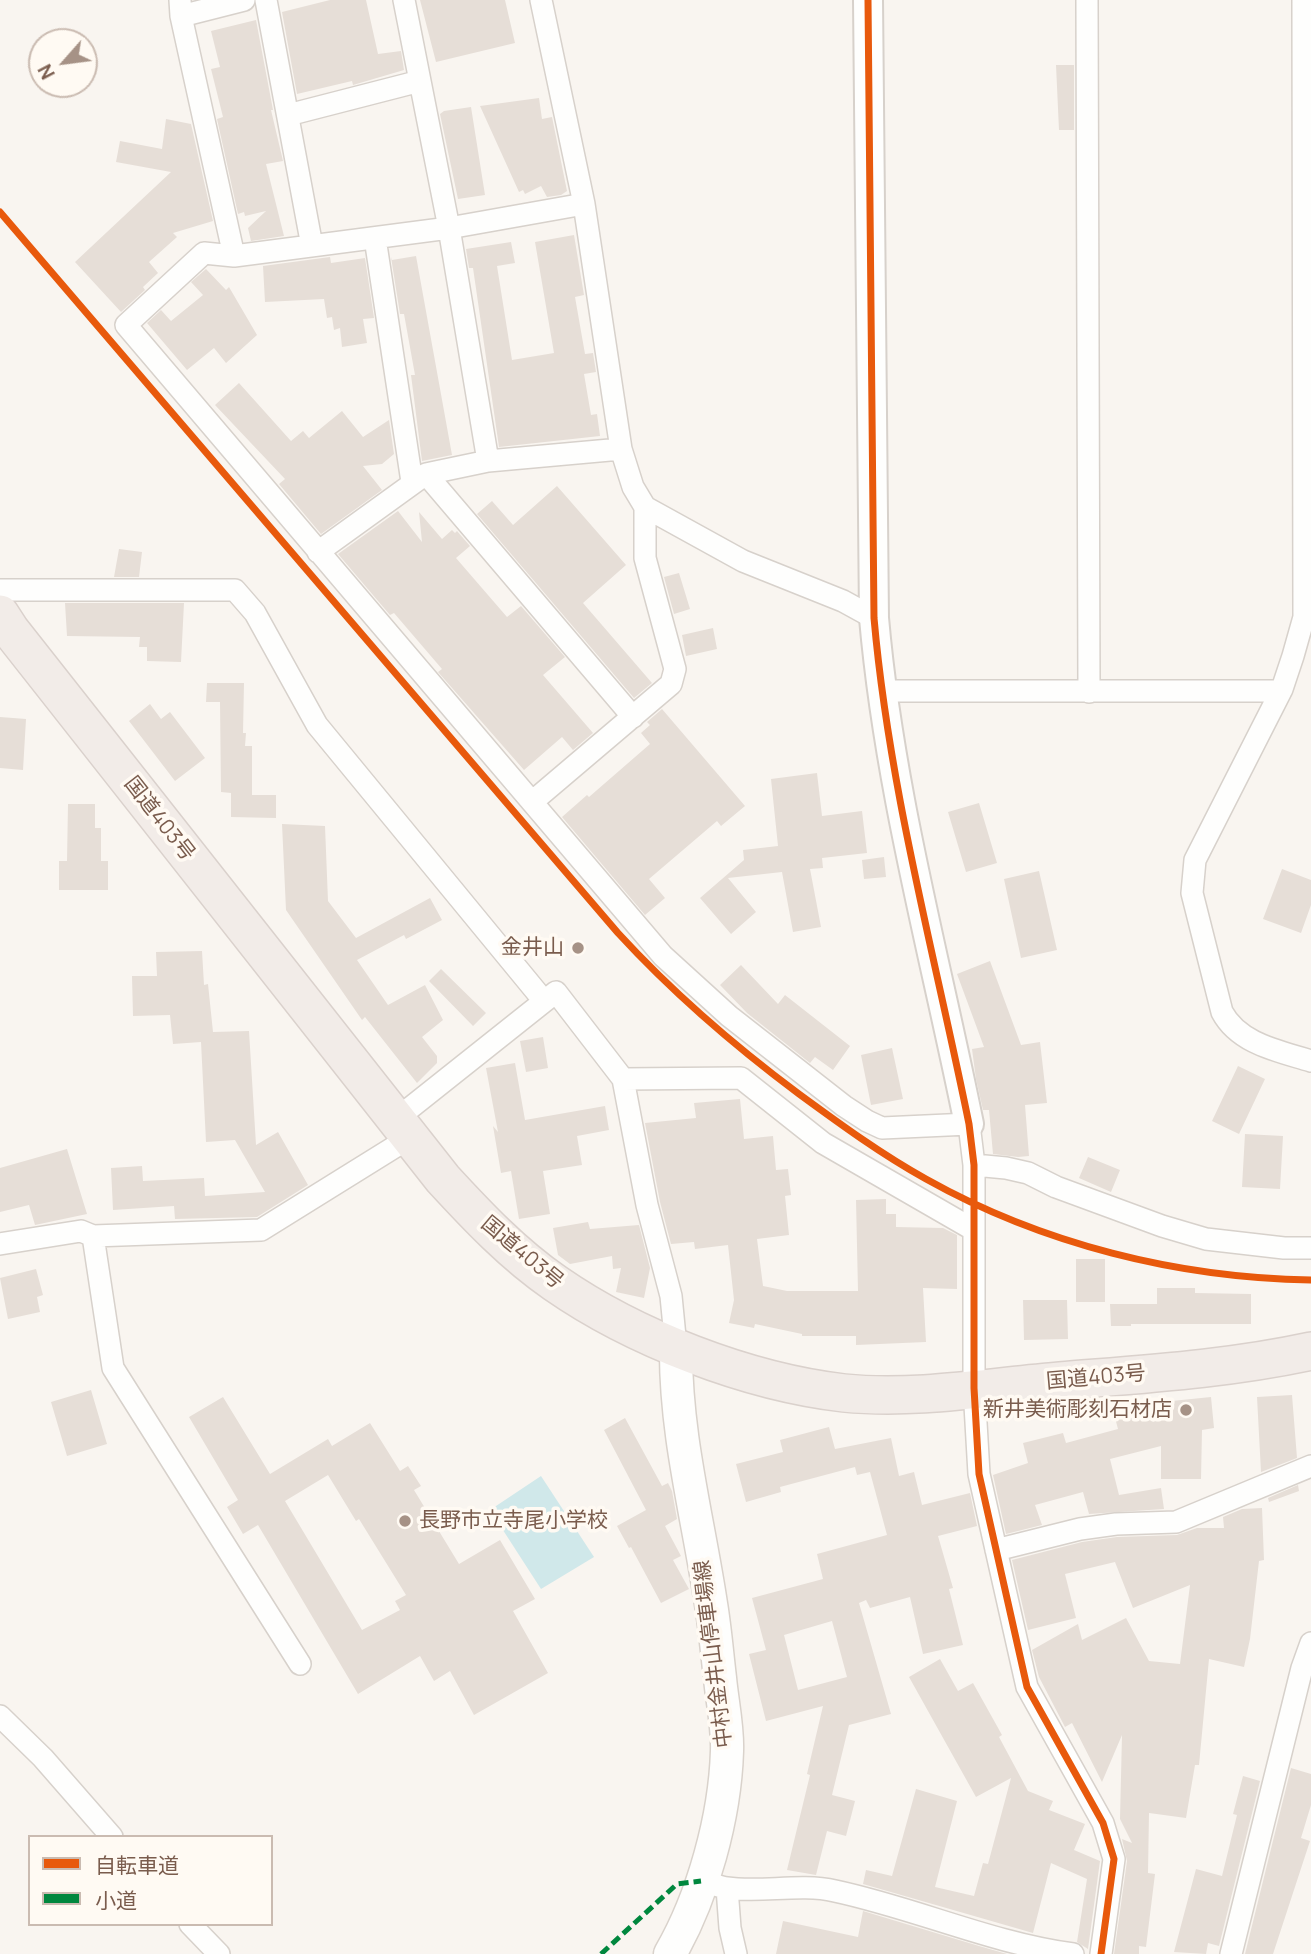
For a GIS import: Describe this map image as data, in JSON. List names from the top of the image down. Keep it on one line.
{"streets":{"highway":["国道403号"],"main road":["中村金井山停車場線"]},"crossings":[["国道403号","中村金井山停車場線"]],"places":["金井山","新井美術彫刻石材店","長野市立寺尾小学校"],"legend":["自転車道","小道"],"north":"bottom left"}
